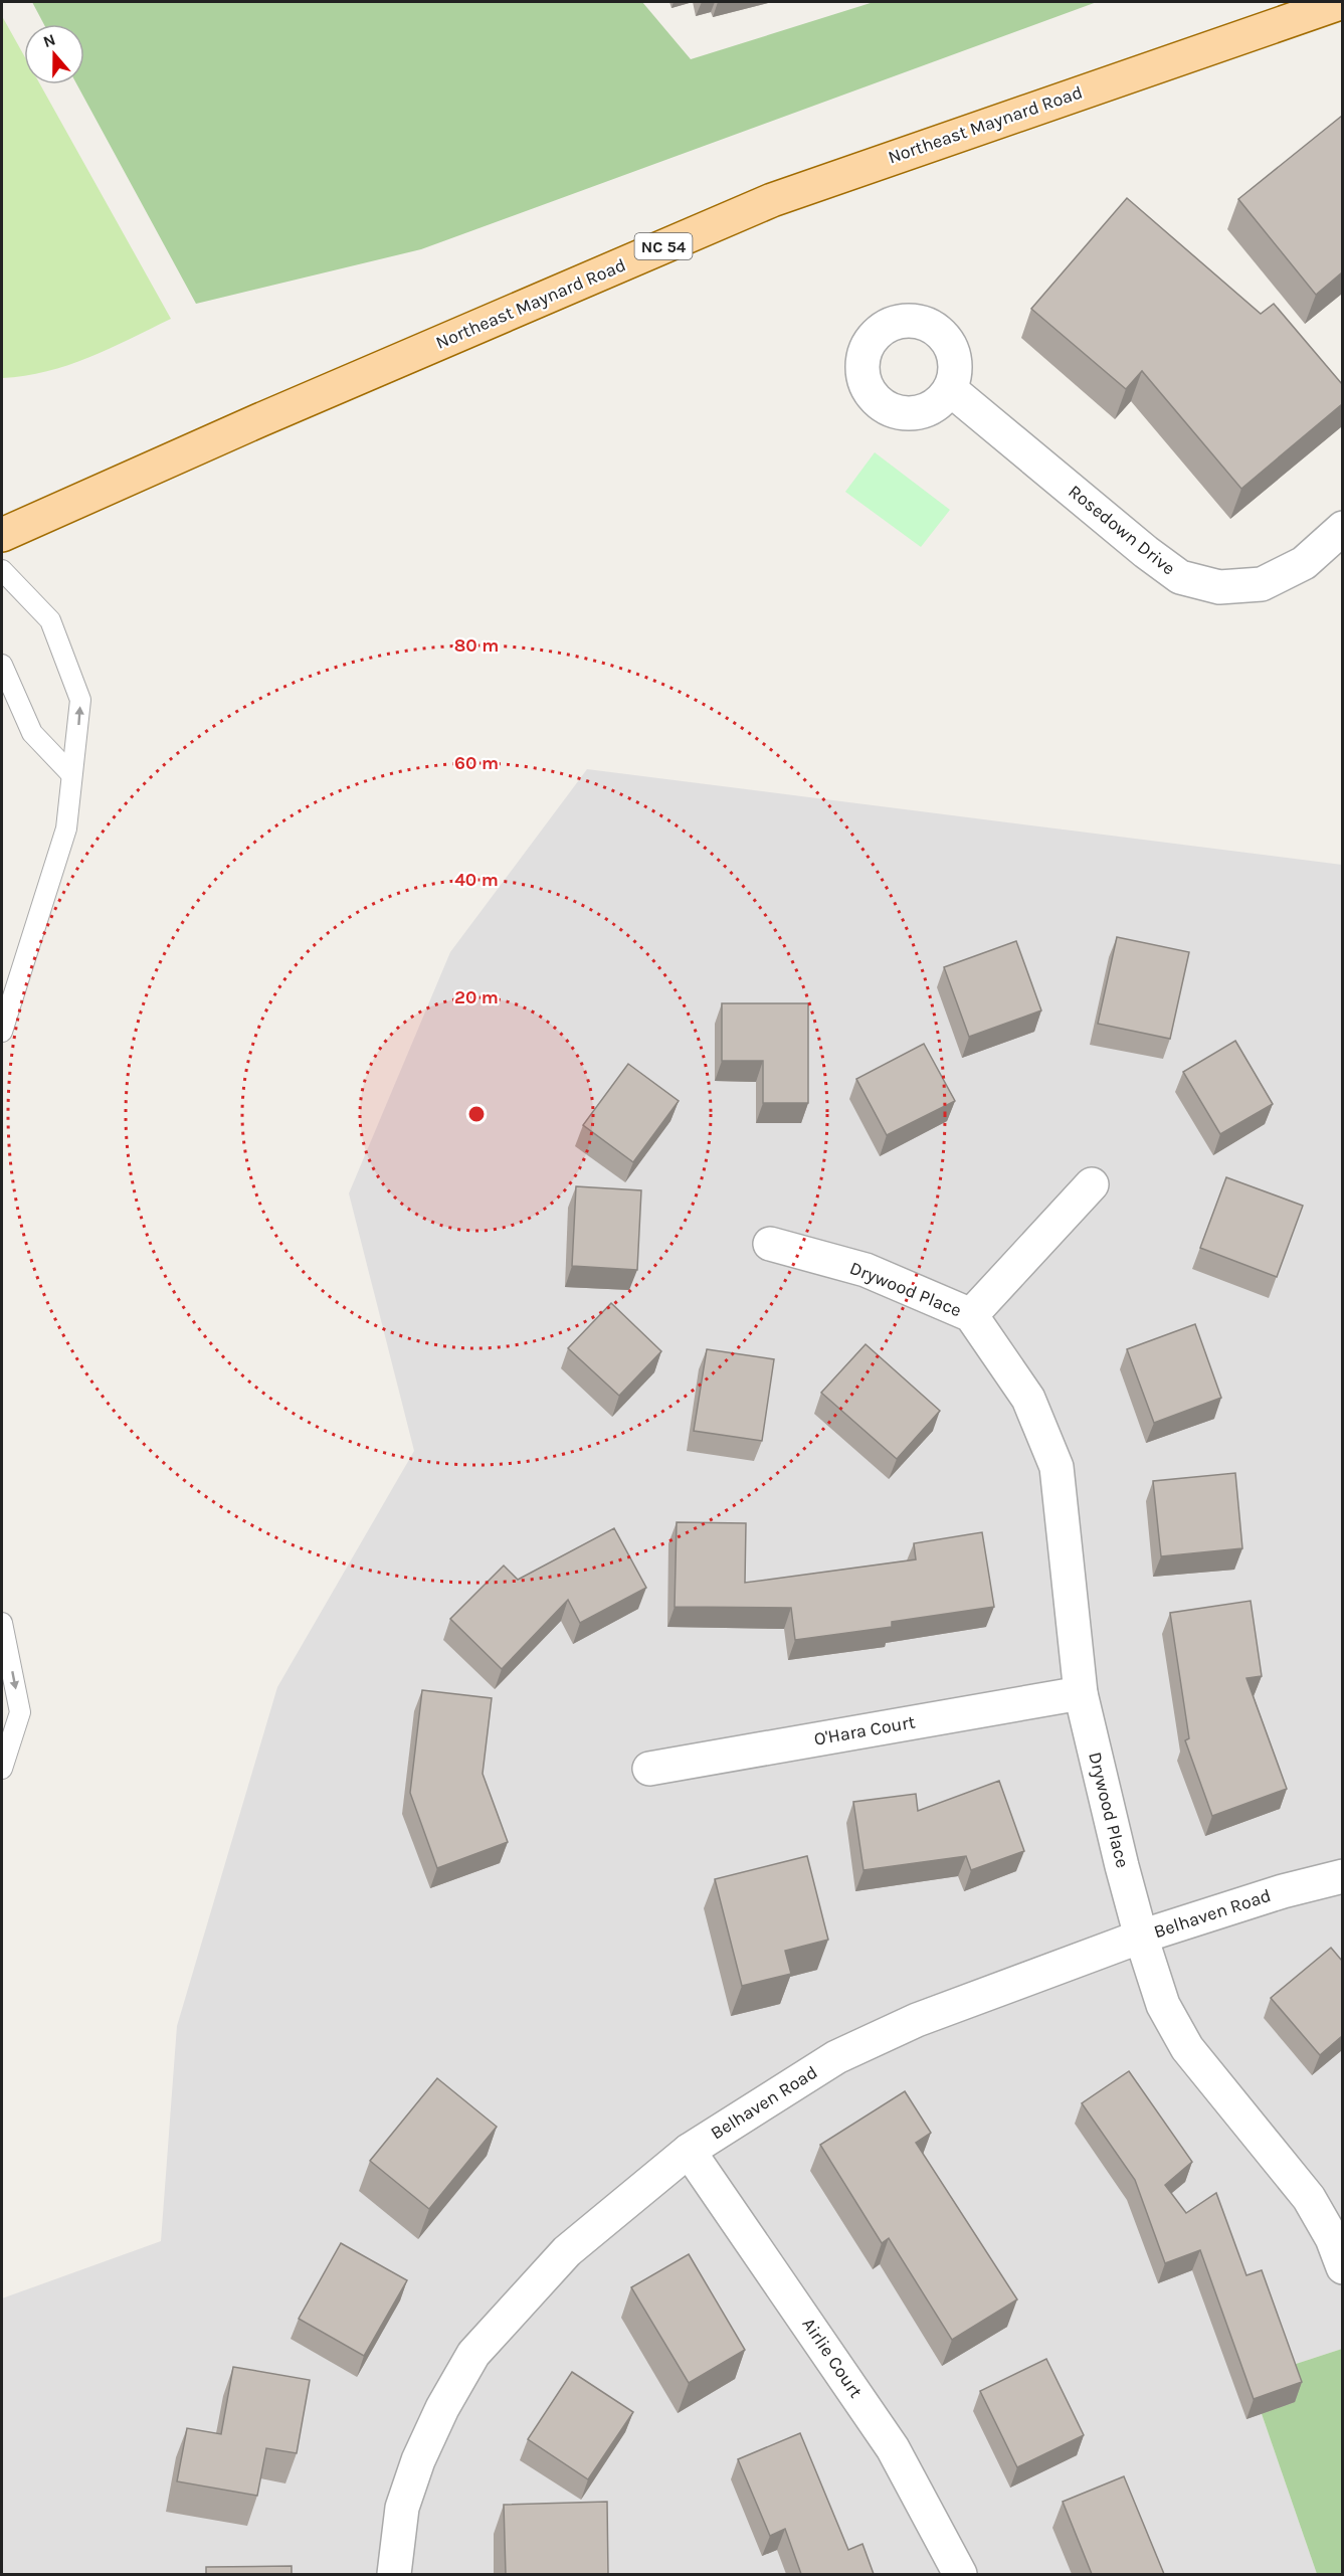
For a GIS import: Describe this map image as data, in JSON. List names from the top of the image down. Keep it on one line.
{"streets":{"main road":["Northeast Maynard Road","NC 54"],"street":["Rosedown Drive","Drywood Place","O'Hara Court","Belhaven Road","Airlie Court"]},"crossings":[["Drywood Place","O'Hara Court"],["Drywood Place","Belhaven Road"],["Belhaven Road","Airlie Court"]],"north":"top","rings":["80 m","60 m","40 m","20 m"]}
